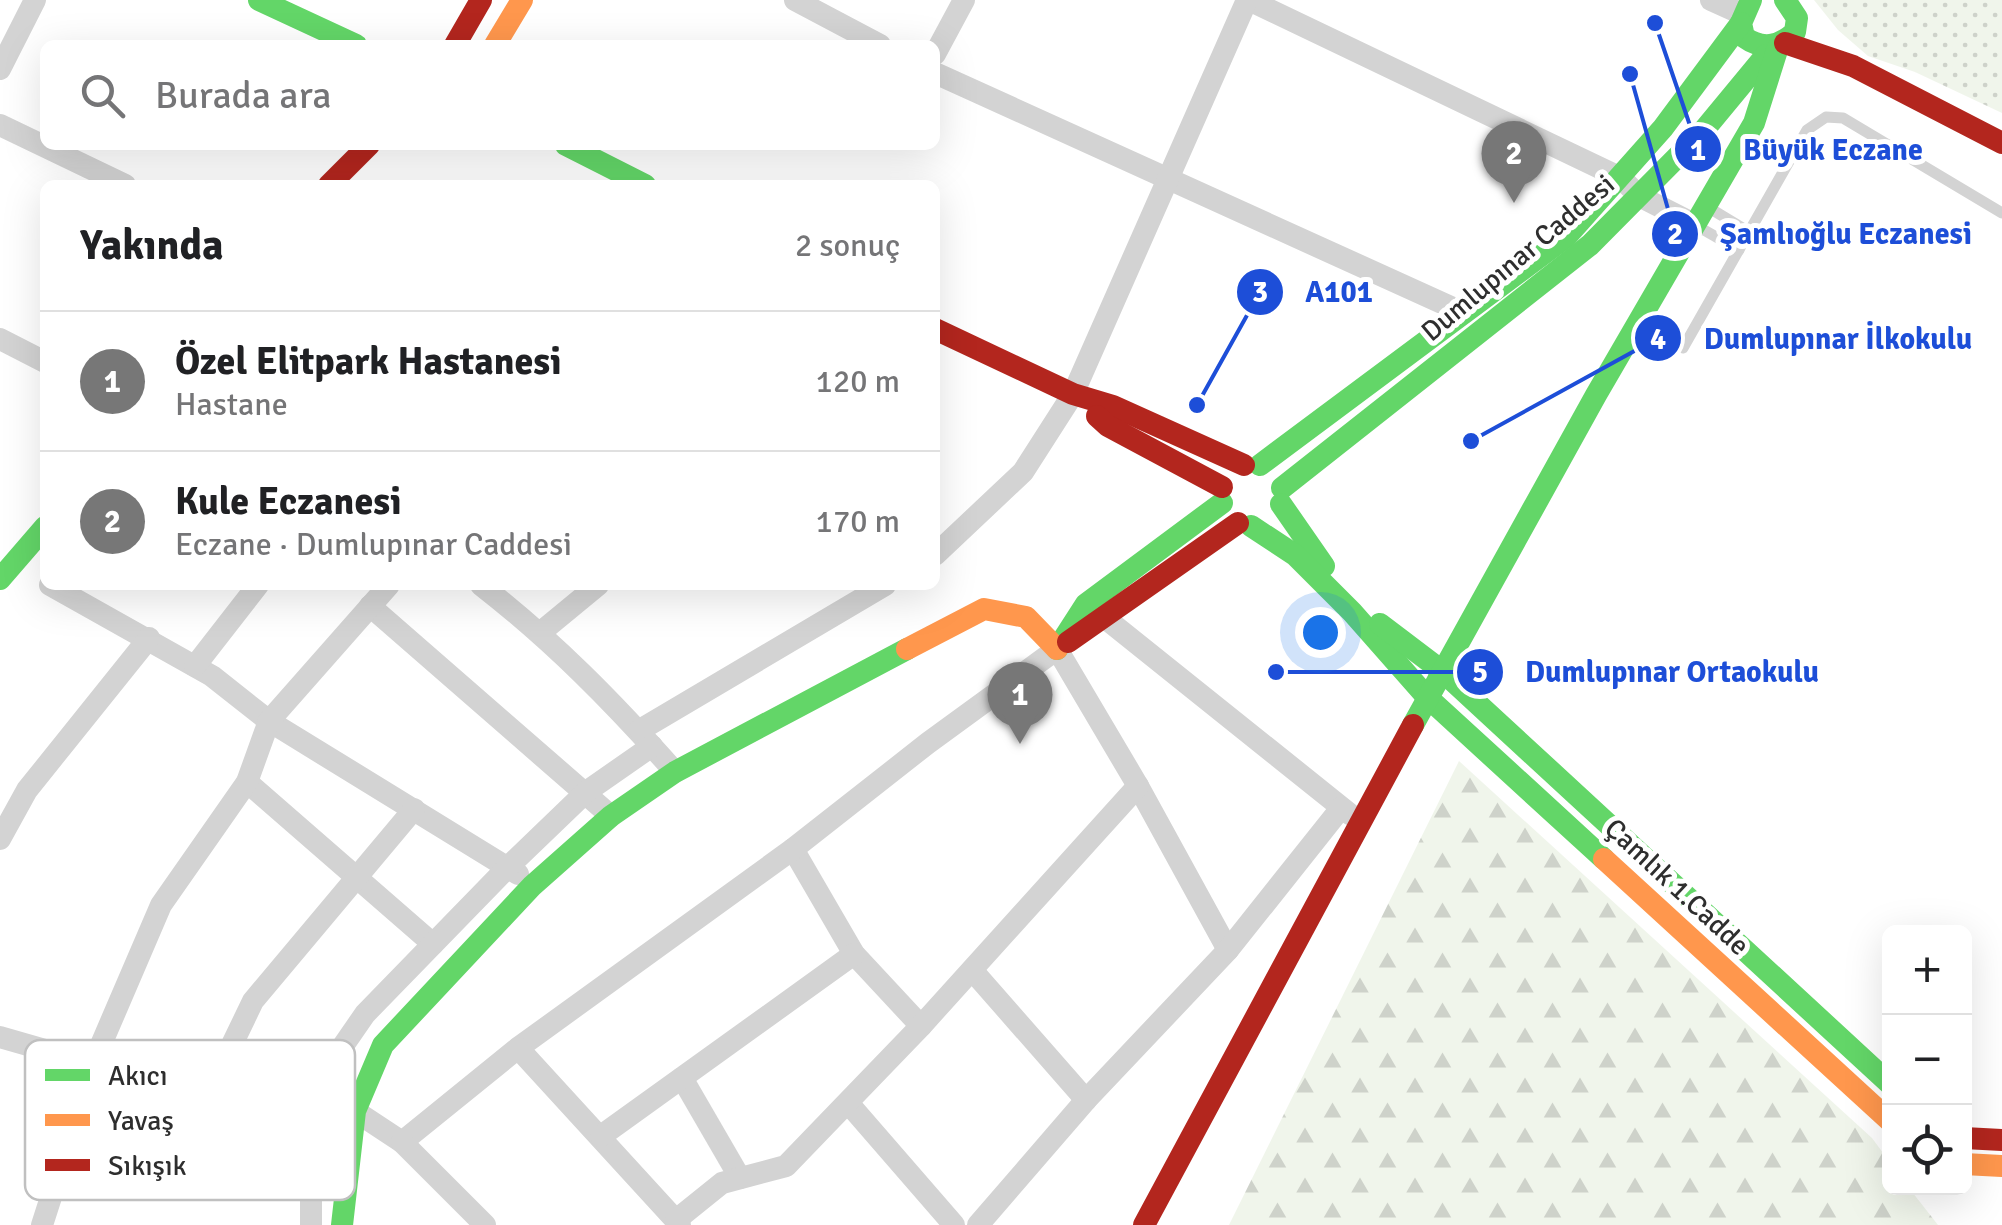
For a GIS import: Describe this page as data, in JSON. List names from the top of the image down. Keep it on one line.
{"streets":{"street":["Dumlupınar Caddesi","Çamlık 1.Cadde"]},"crossings":[["Dumlupınar Caddesi","Çamlık 1.Cadde"]],"places":["Büyük Eczane","Şamlıoğlu Eczanesi","A101","Dumlupınar İlkokulu","Dumlupınar Ortaokulu"],"legend":["Akıcı","Yavaş","Sıkışık"],"page":{"search":"Burada ara","pins":["2","1"],"heading":["Yakında","2 sonuç"],"list":[{"mark":"1","name":"Özel Elitpark Hastanesi","note":"Hastane","value":"120 m"},{"mark":"2","name":"Kule Eczanesi","note":"Eczane · Dumlupınar Caddesi","value":"170 m"}],"map_buttons":["+","−"]}}
